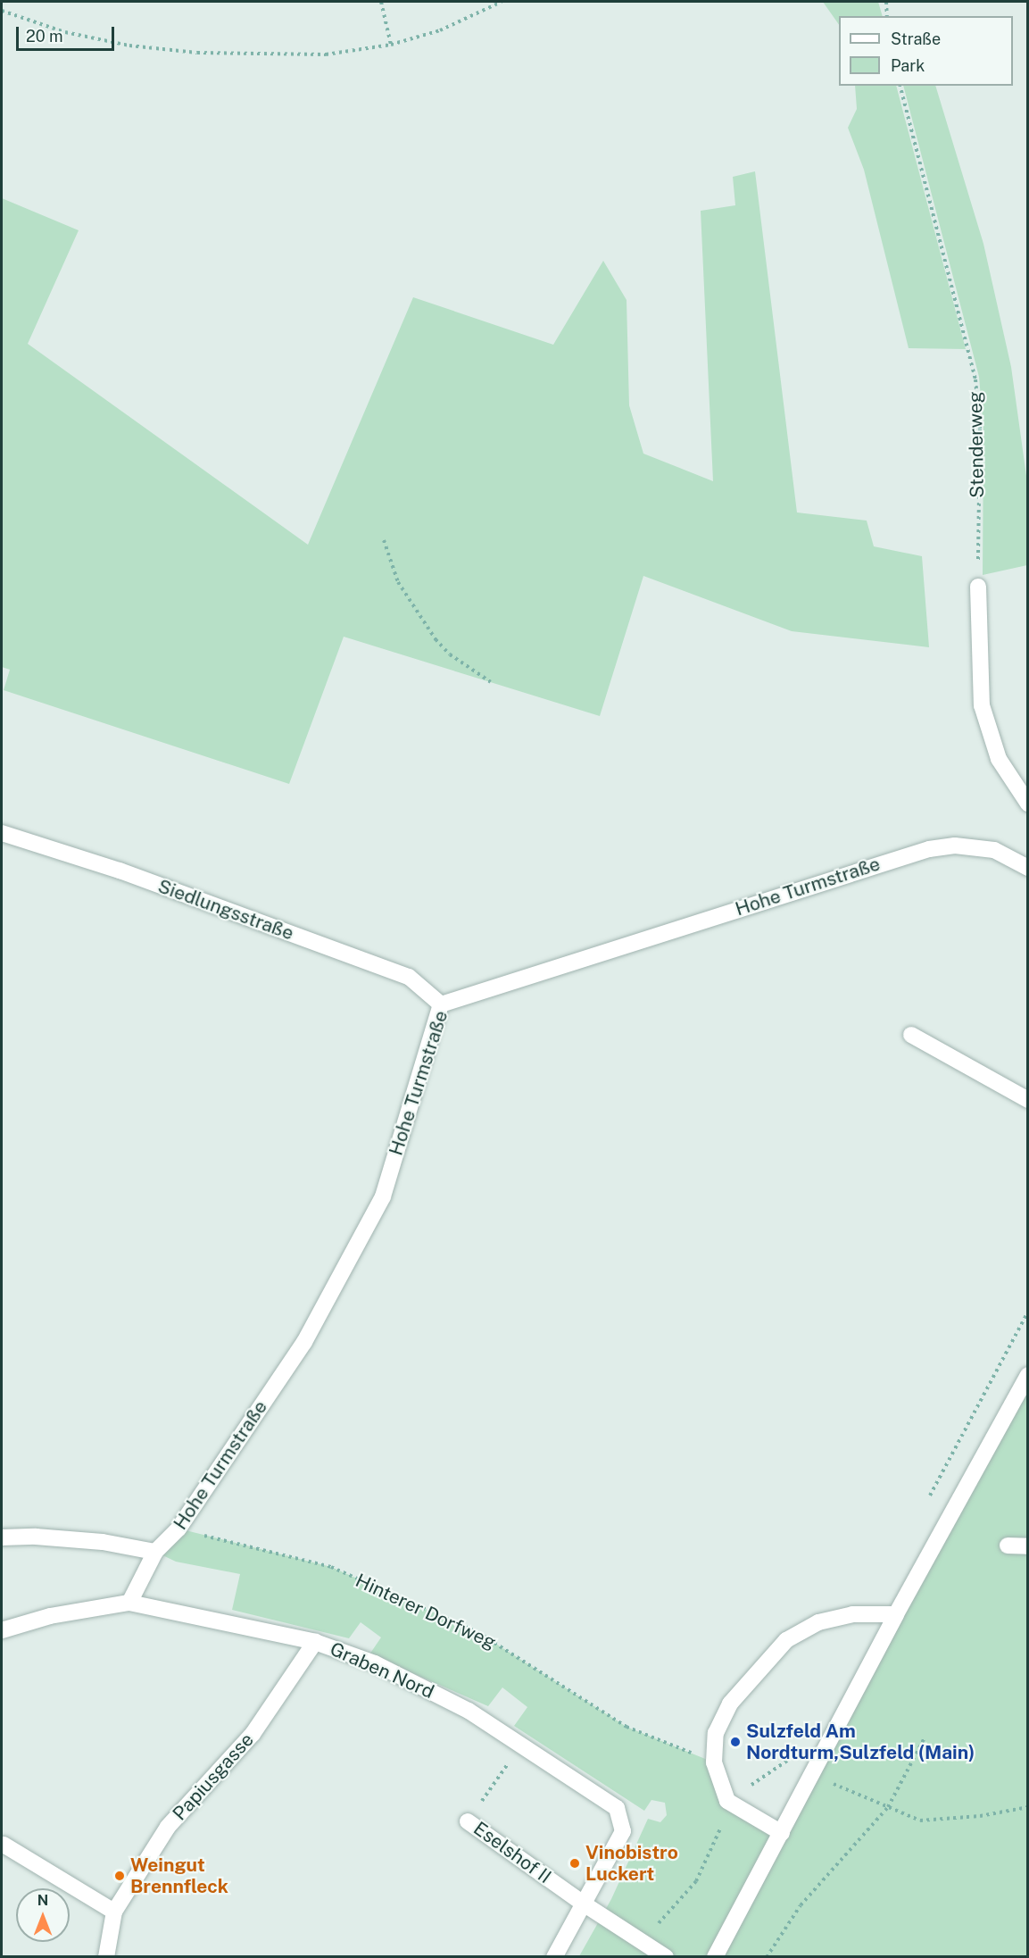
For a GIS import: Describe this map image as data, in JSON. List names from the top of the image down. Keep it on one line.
{"streets":{"street":["Hohe Turmstraße","Siedlungsstraße","Graben Nord","Papiusgasse","Eselshof II"],"path":["Stenderweg","Hinterer Dorfweg"]},"crossings":[["Hohe Turmstraße","Siedlungsstraße"],["Hohe Turmstraße","Hinterer Dorfweg"],["Hohe Turmstraße","Graben Nord"],["Graben Nord","Papiusgasse"],["Graben Nord","Eselshof II"]],"places":["Sulzfeld Am Nordturm,Sulzfeld (Main)","Vinobistro Luckert","Weingut Brennfleck"],"legend":["Straße","Park"],"scale_bar":"20 m","north":"top"}
